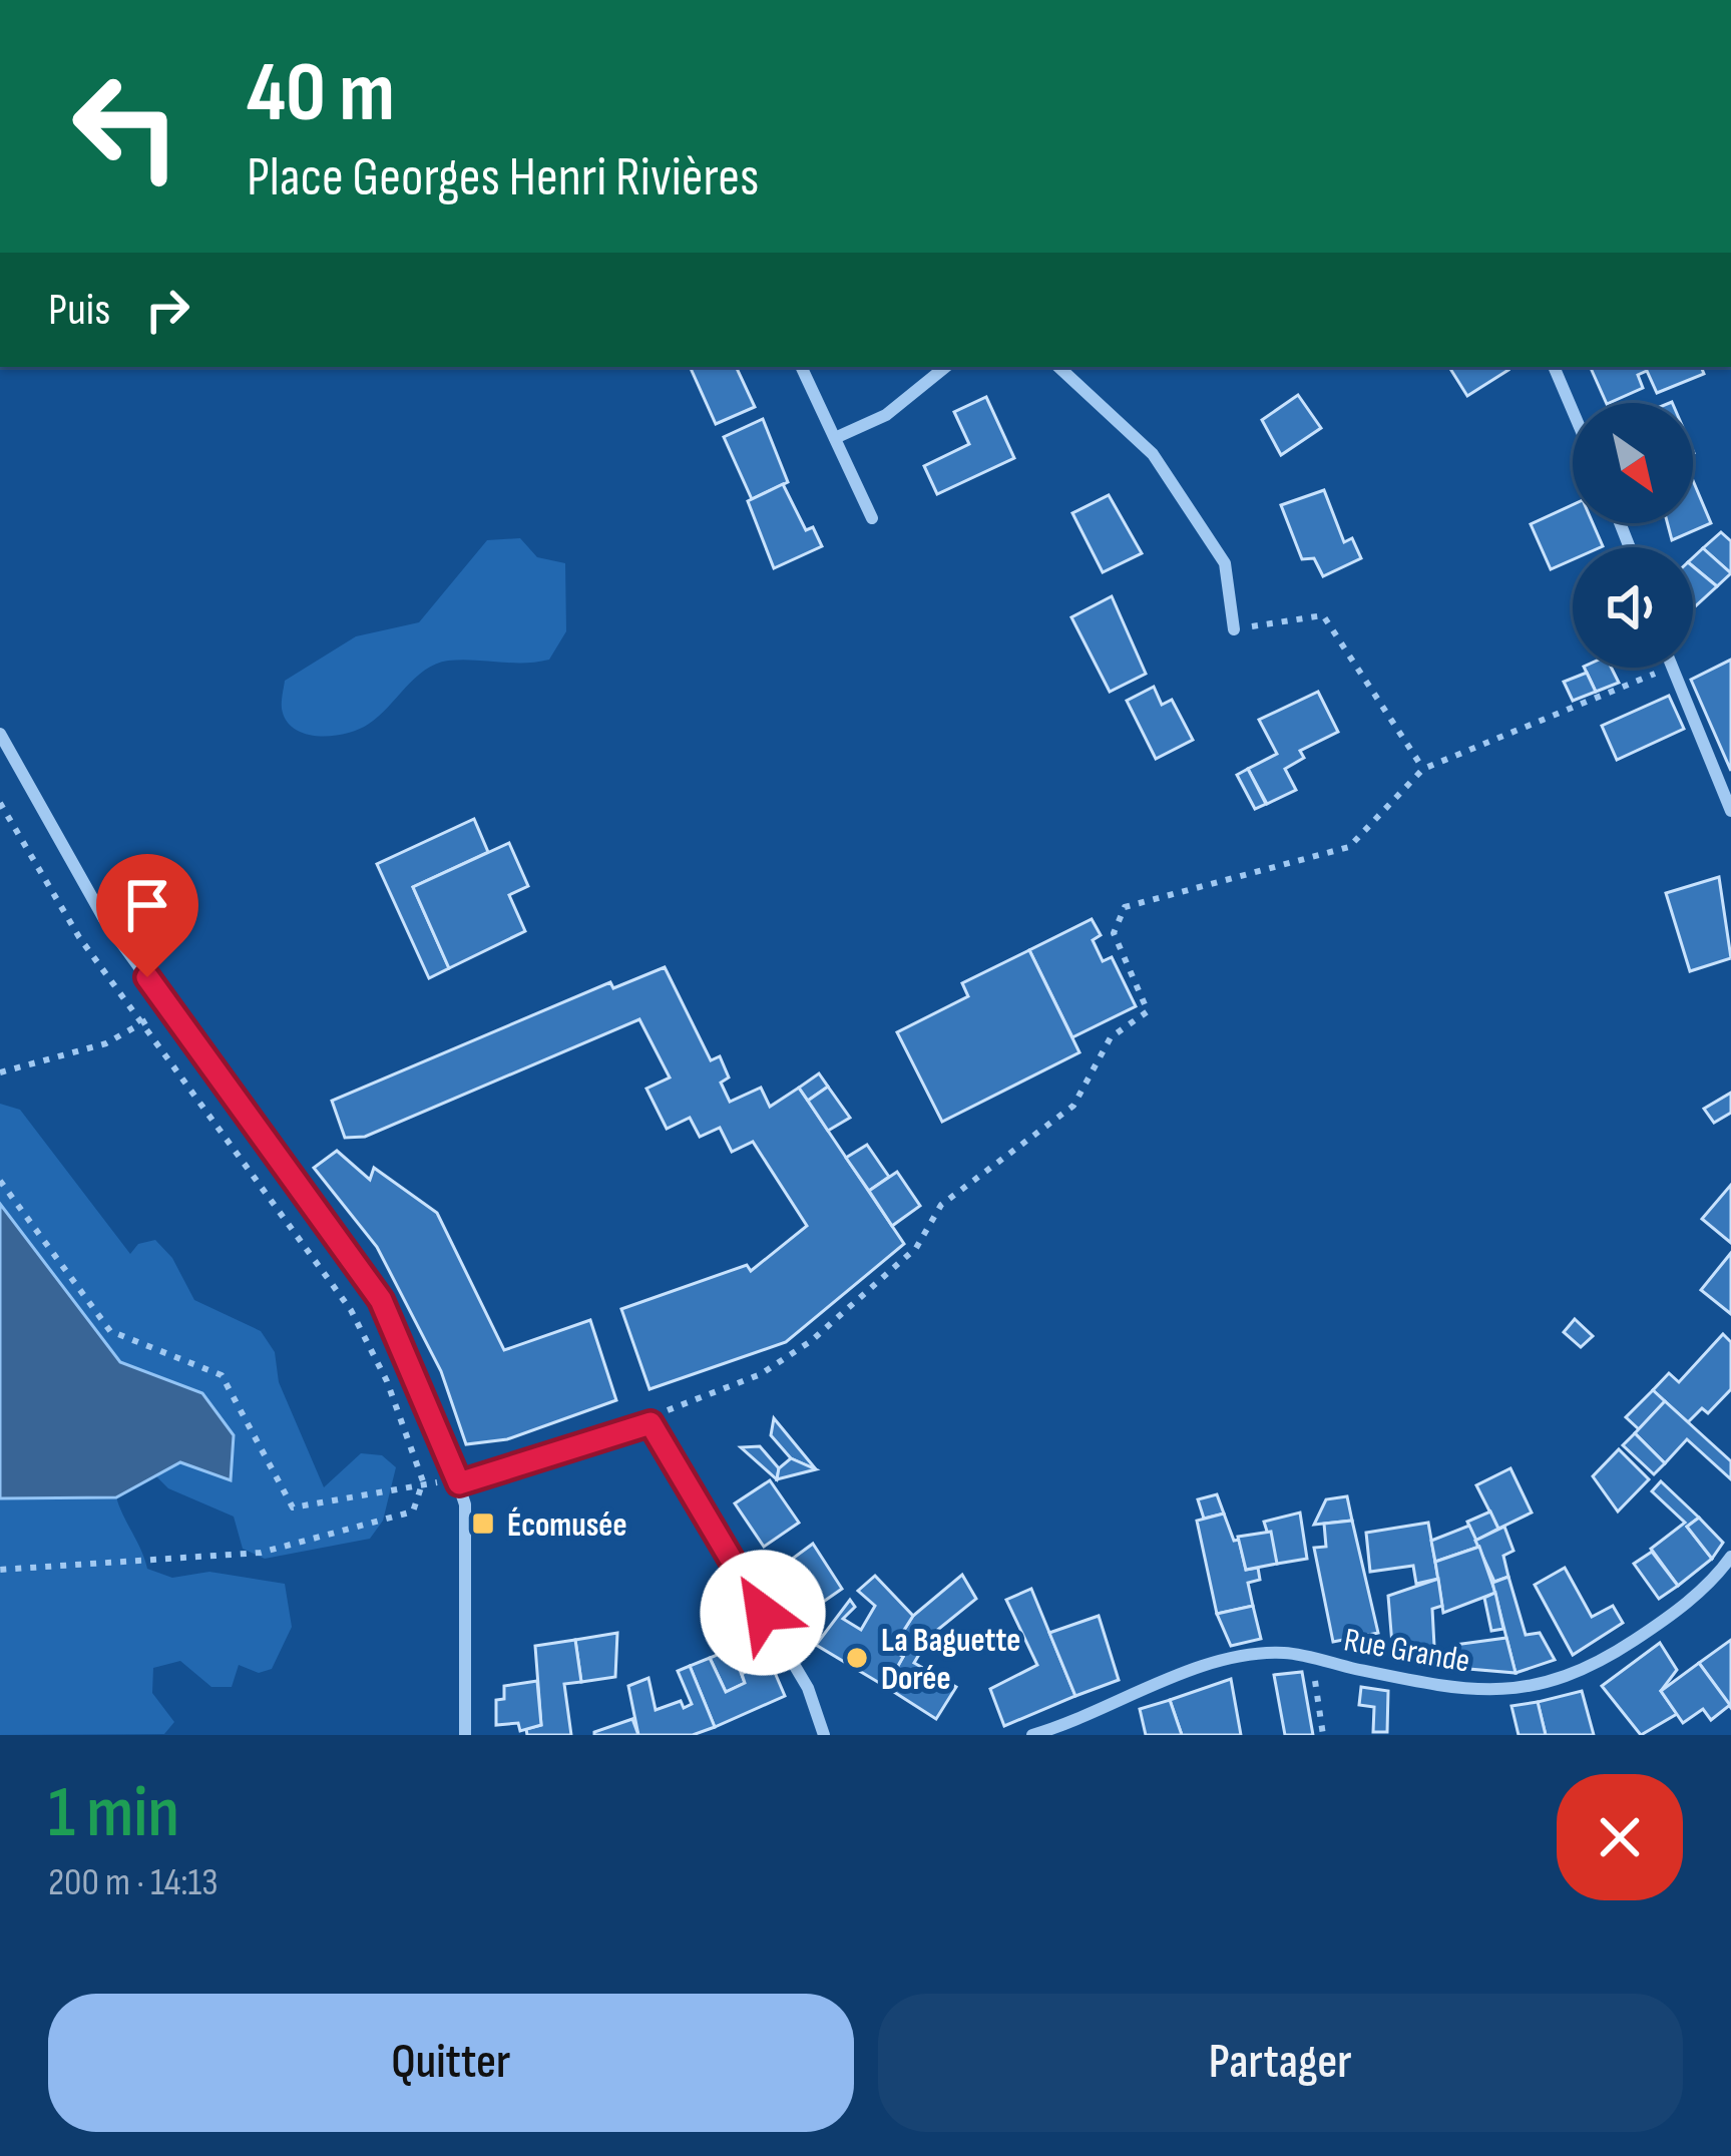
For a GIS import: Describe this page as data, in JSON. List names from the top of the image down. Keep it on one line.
{"streets":{"street":["Rue Grande"]},"places":{"transit":["Écomusée"],"other":["La Baguette Dorée"]},"north":"bottom right","page":{"turn":["40 m","Place Georges Henri Rivières"],"then":"Puis","heading":["1 min","200 m · 14:13"],"buttons":["Quitter","Partager"]}}
